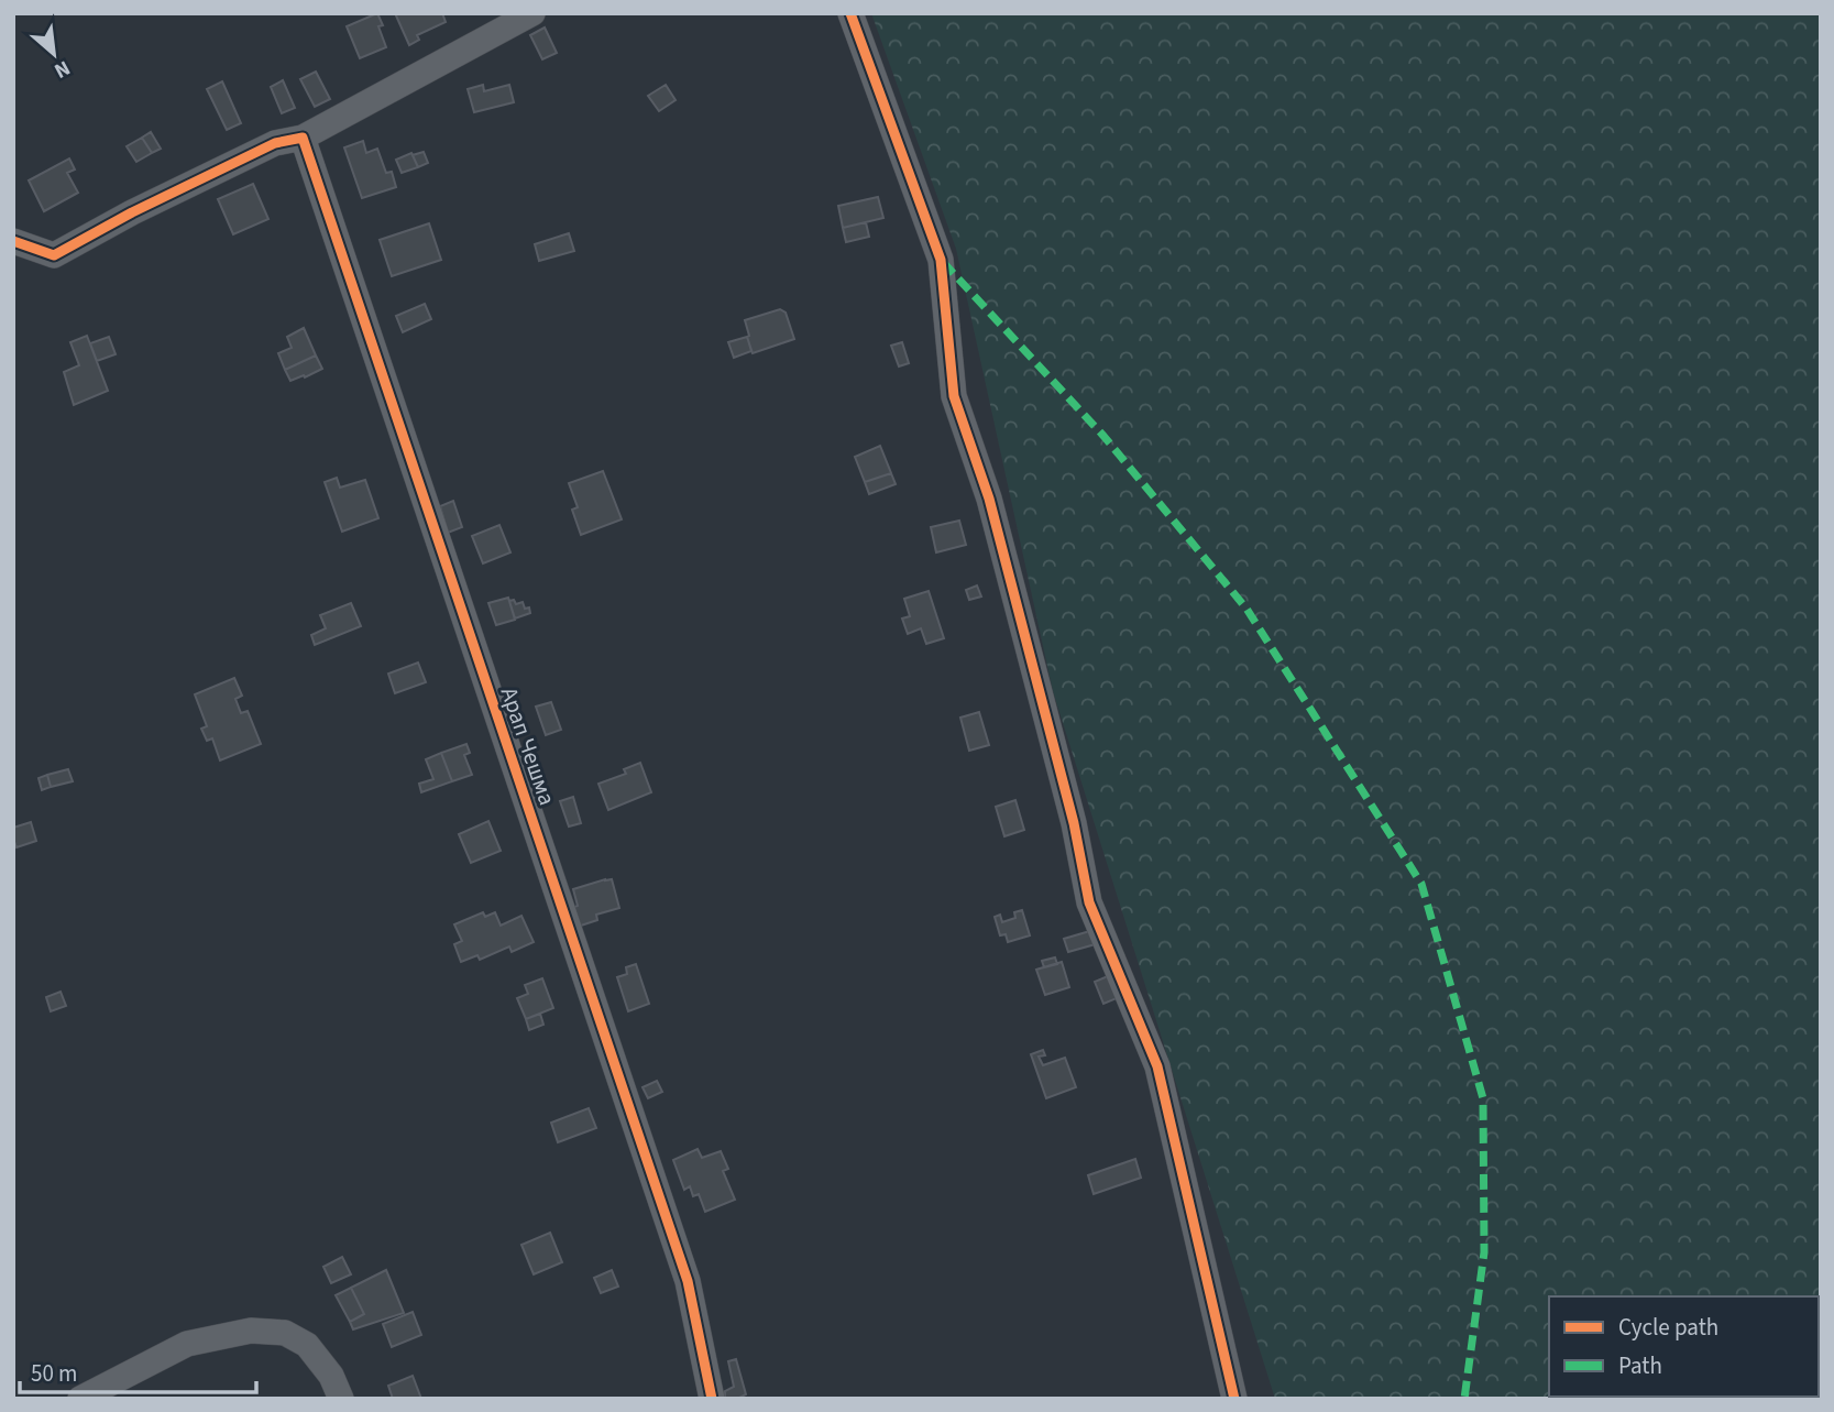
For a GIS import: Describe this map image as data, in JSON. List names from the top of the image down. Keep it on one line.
{"streets":{"street":["Арап Чешма"]},"legend":["Cycle path","Path"],"scale_bar":"50 m","north":"bottom right"}
